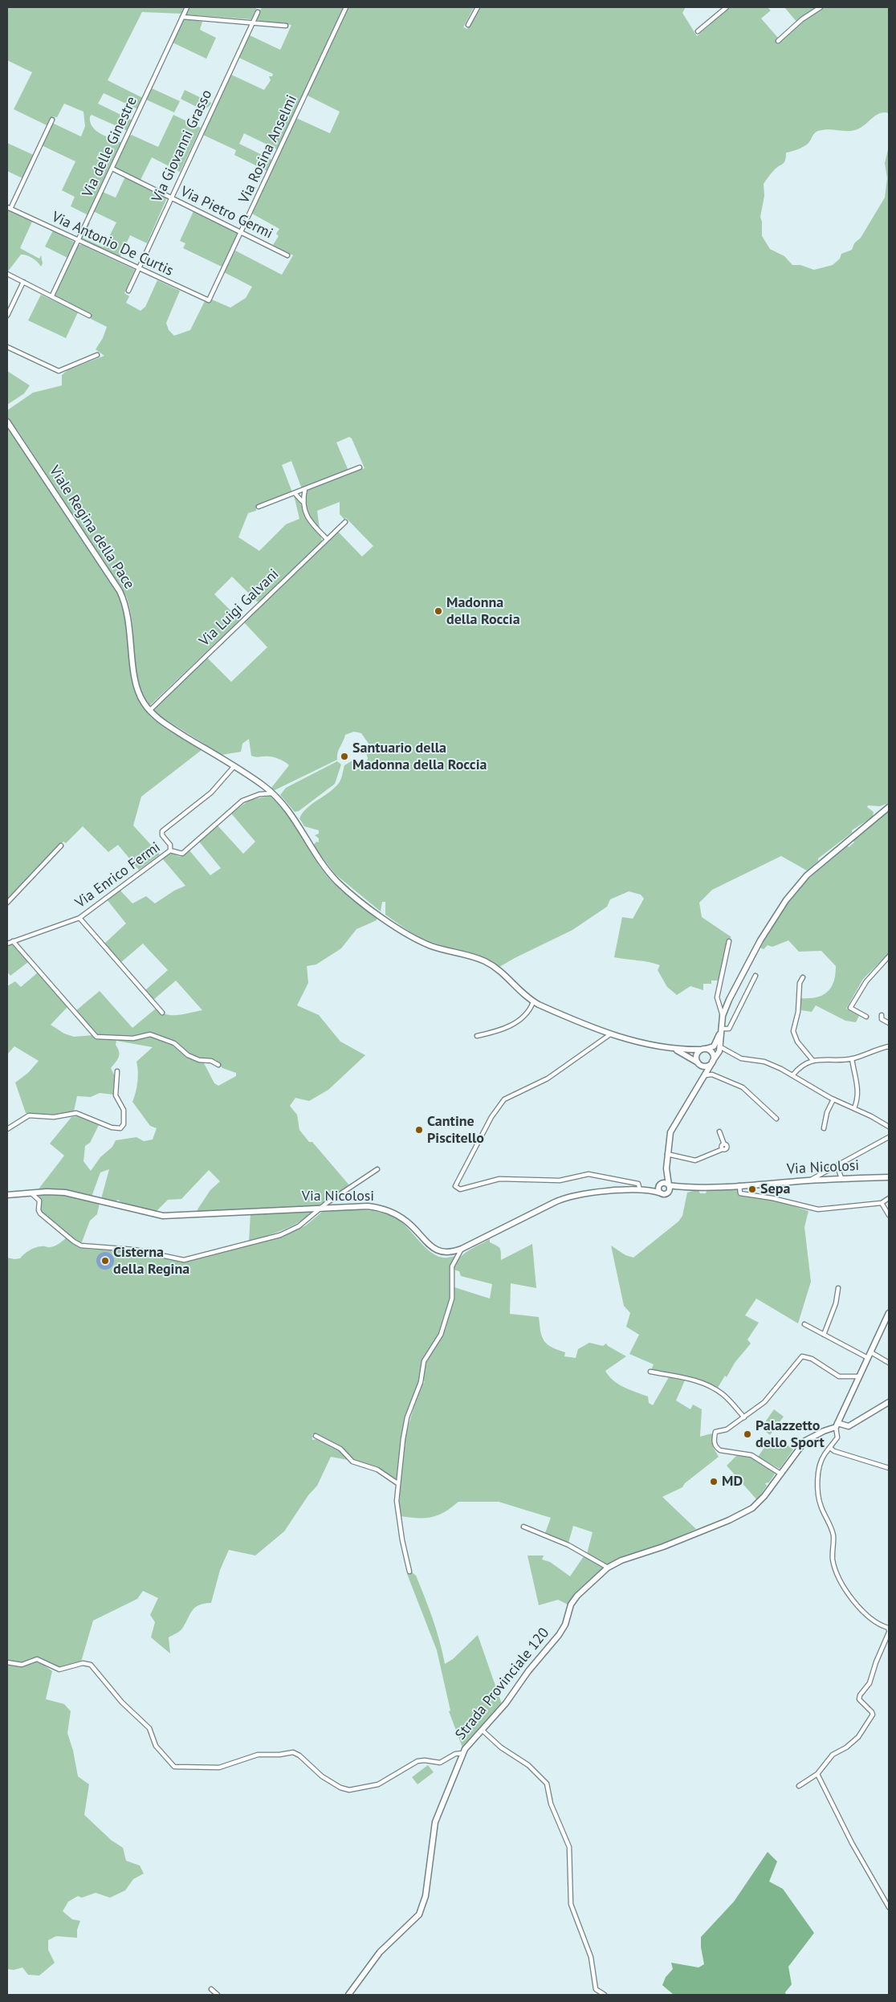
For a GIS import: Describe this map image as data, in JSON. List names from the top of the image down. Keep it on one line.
{"streets":{"street":["Via Giovanni Grasso","Via delle Ginestre","Via Rosina Anselmi","Via Pietro Germi","Via Antonio De Curtis","Viale Regina della Pace","Via Luigi Galvani","Via Enrico Fermi","Via Nicolosi","Strada Provinciale 120"]},"crossings":[["Via Giovanni Grasso","Via Pietro Germi"],["Via Giovanni Grasso","Via Antonio De Curtis"],["Via delle Ginestre","Via Pietro Germi"],["Via delle Ginestre","Via Antonio De Curtis"],["Via Rosina Anselmi","Via Pietro Germi"],["Via Rosina Anselmi","Via Antonio De Curtis"],["Viale Regina della Pace","Via Luigi Galvani"],["Viale Regina della Pace","Via Enrico Fermi"]],"places":["Madonna della Roccia","Santuario della Madonna della Roccia","Cantine Piscitello","Sepa","Cisterna della Regina","Palazzetto dello Sport","MD"]}
